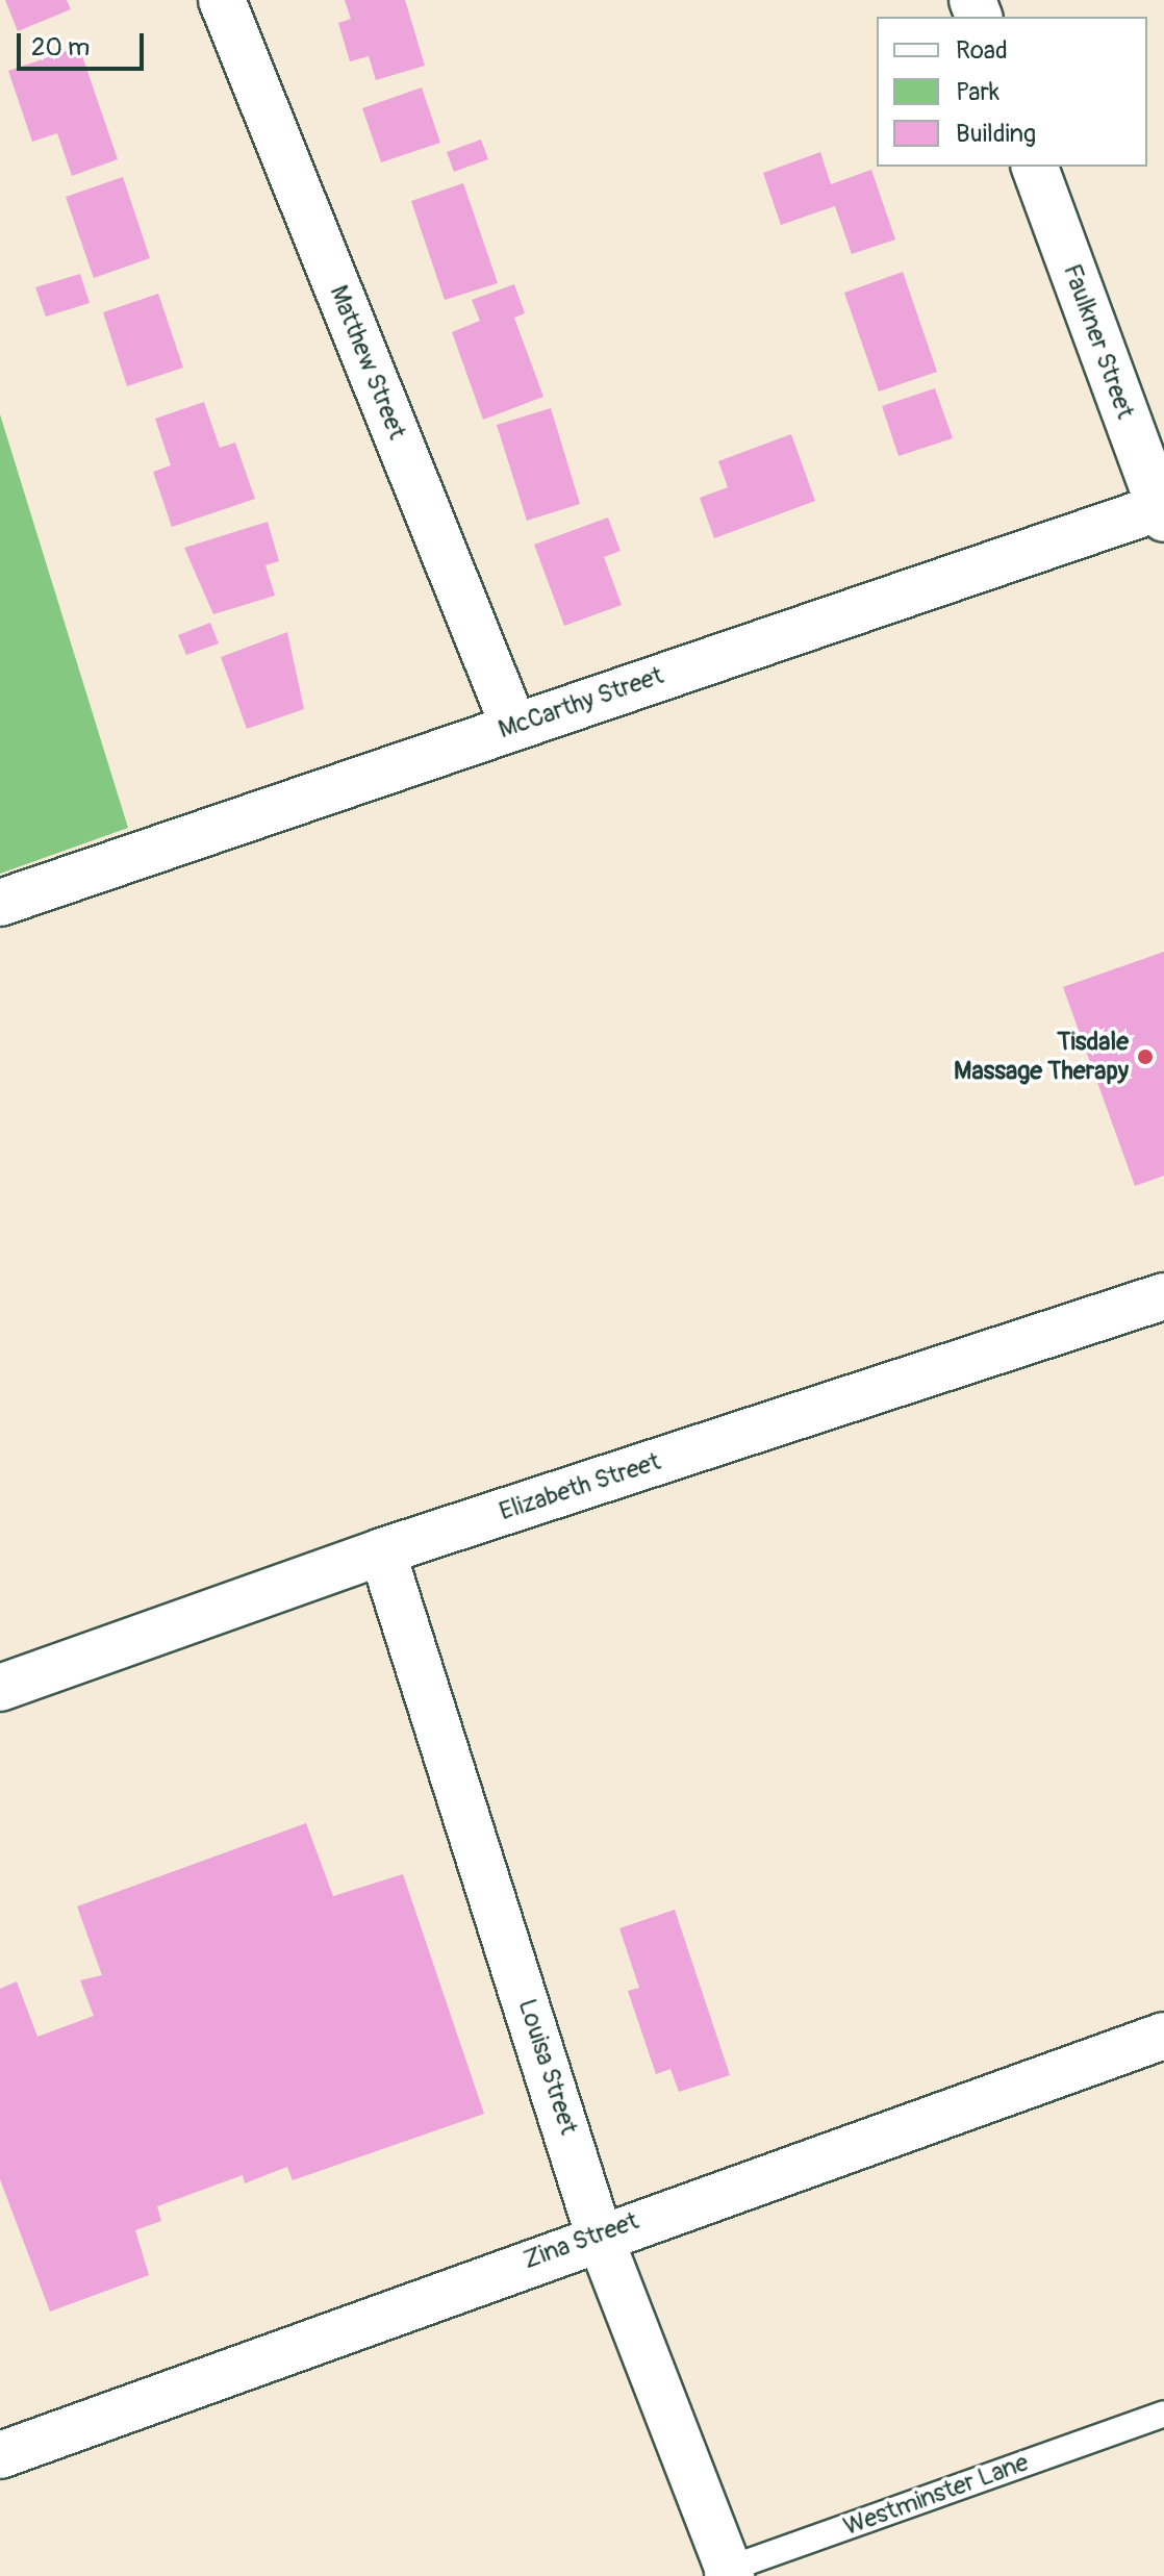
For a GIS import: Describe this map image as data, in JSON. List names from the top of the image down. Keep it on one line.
{"streets":{"street":["Faulkner Street","Matthew Street","McCarthy Street","Elizabeth Street","Louisa Street","Zina Street"],"lane":["Westminster Lane"]},"crossings":[["Faulkner Street","McCarthy Street"],["Matthew Street","McCarthy Street"],["Elizabeth Street","Louisa Street"],["Louisa Street","Zina Street"],["Louisa Street","Westminster Lane"]],"places":["Tisdale Massage Therapy"],"legend":["Road","Park","Building"],"scale_bar":"20 m"}
